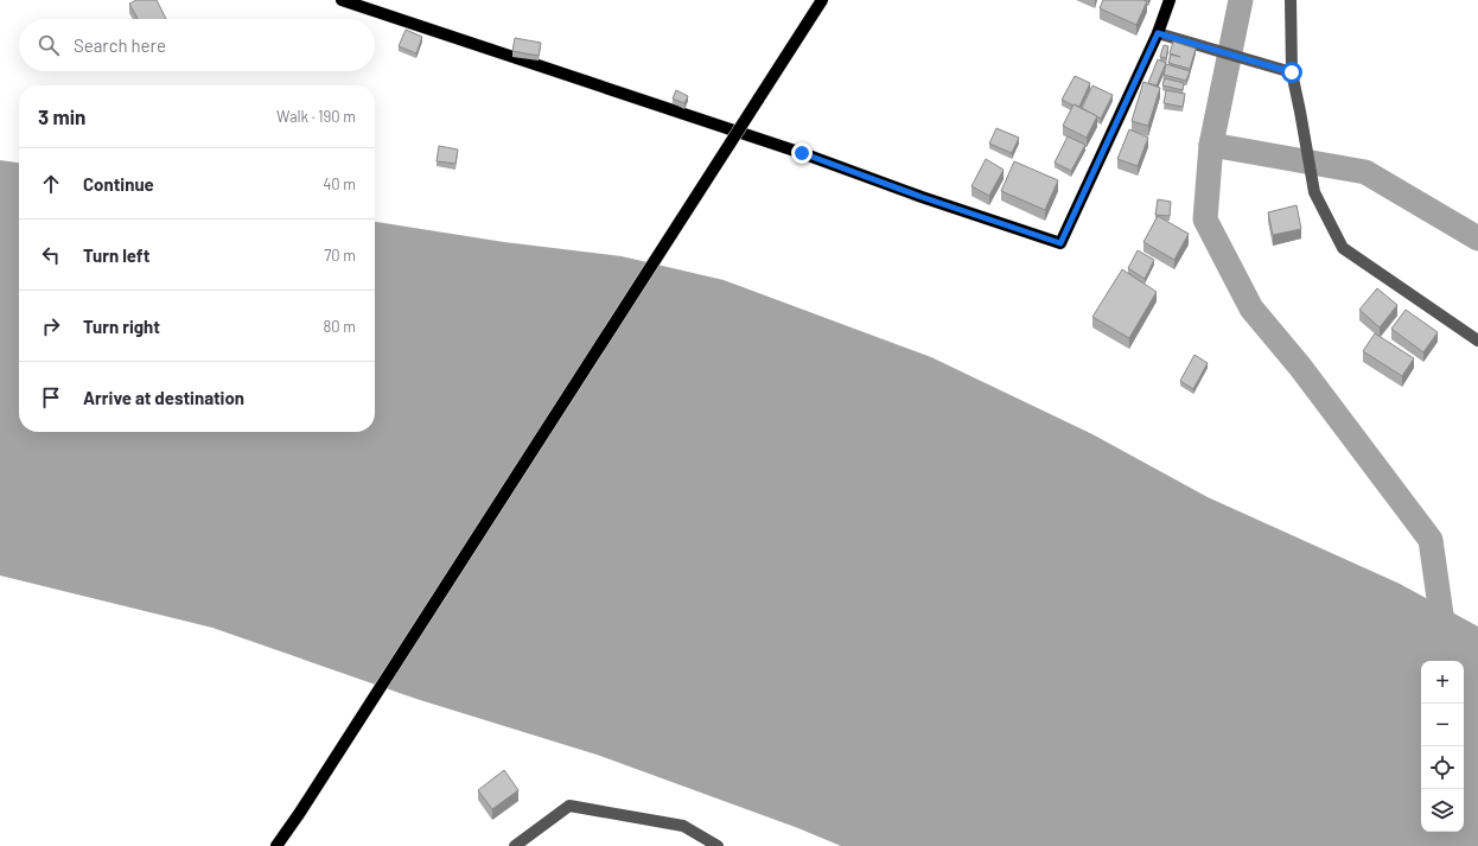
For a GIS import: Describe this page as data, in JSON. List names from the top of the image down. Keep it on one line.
{"page":{"search":"Search here","heading":["3 min","Walk · 190 m"],"list":[["Continue","40 m"],["Turn left","70 m"],["Turn right","80 m"],"Arrive at destination"],"map_buttons":["+","−"]}}
